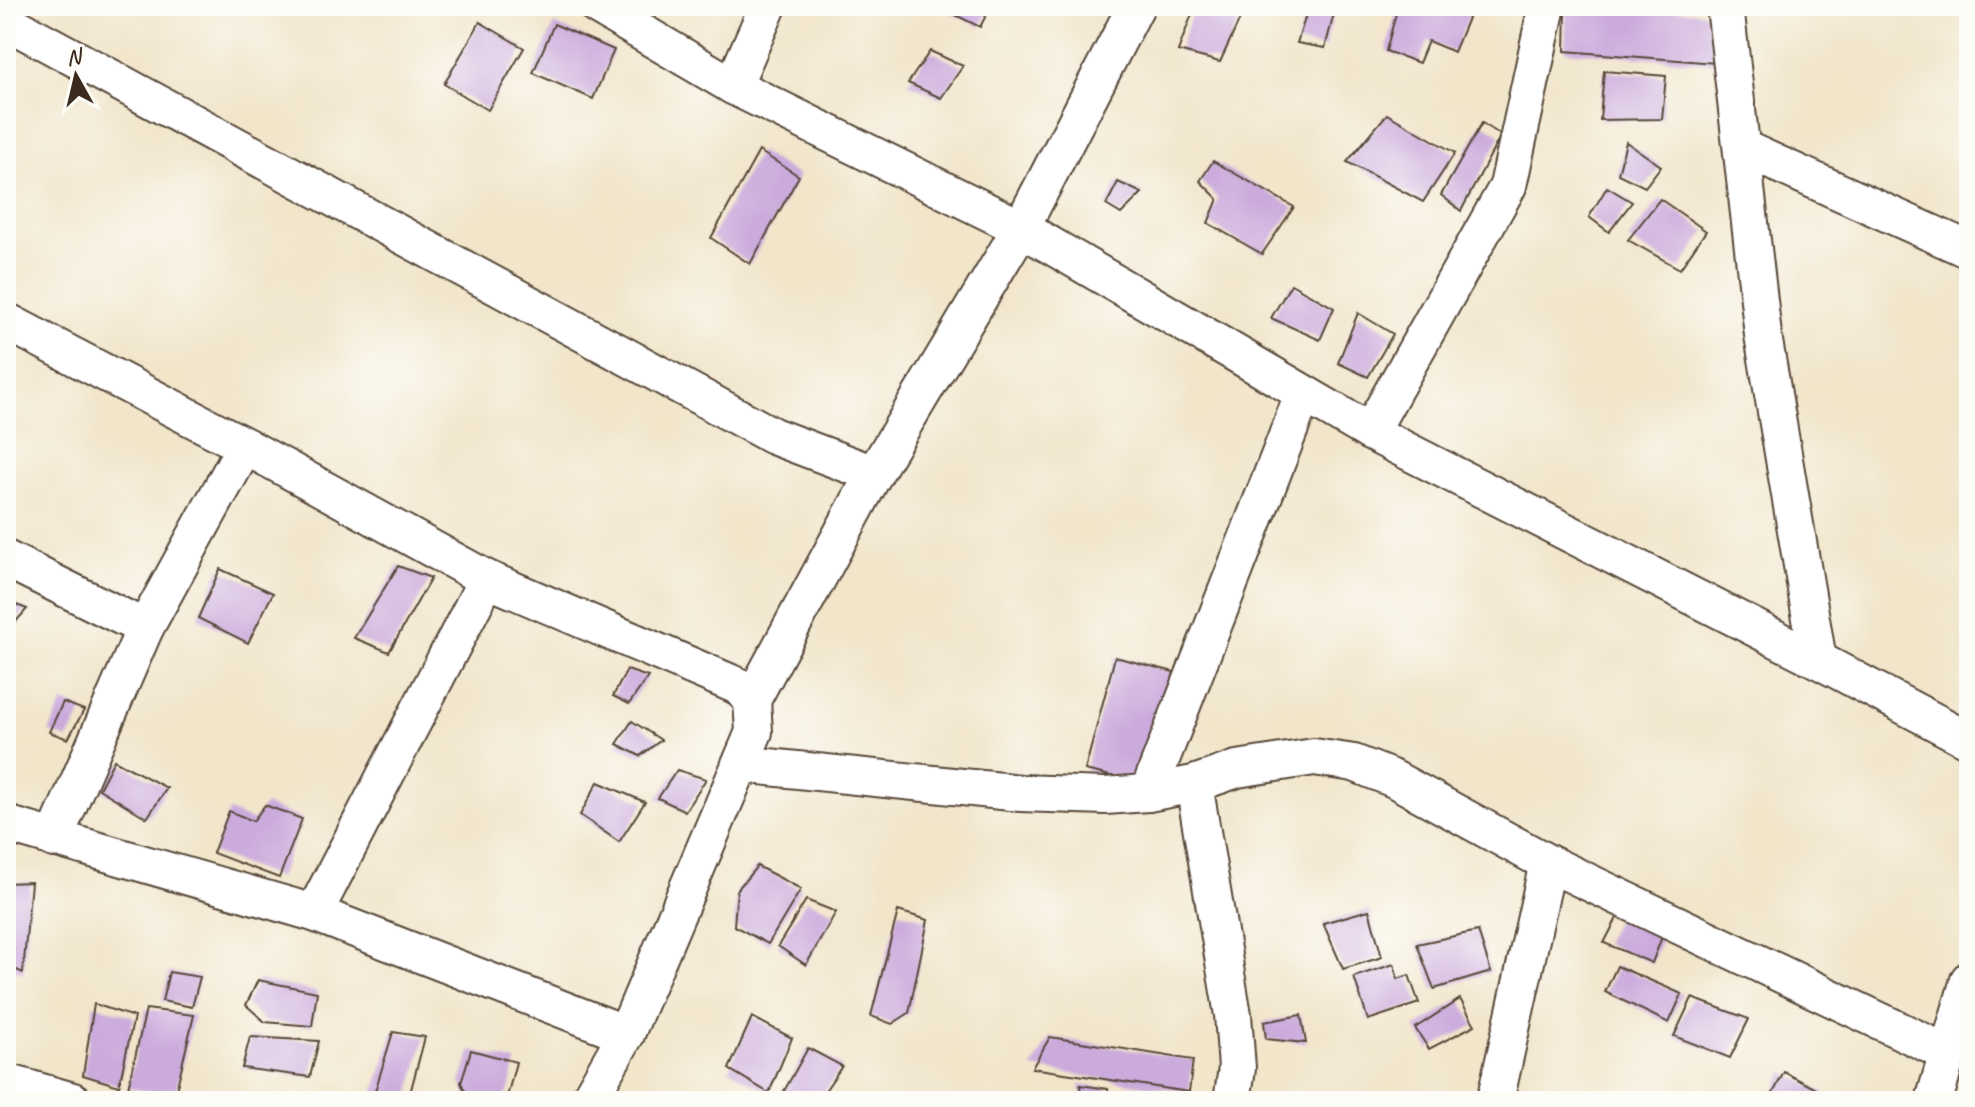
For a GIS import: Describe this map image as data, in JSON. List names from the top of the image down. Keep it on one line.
{"north":"top"}
